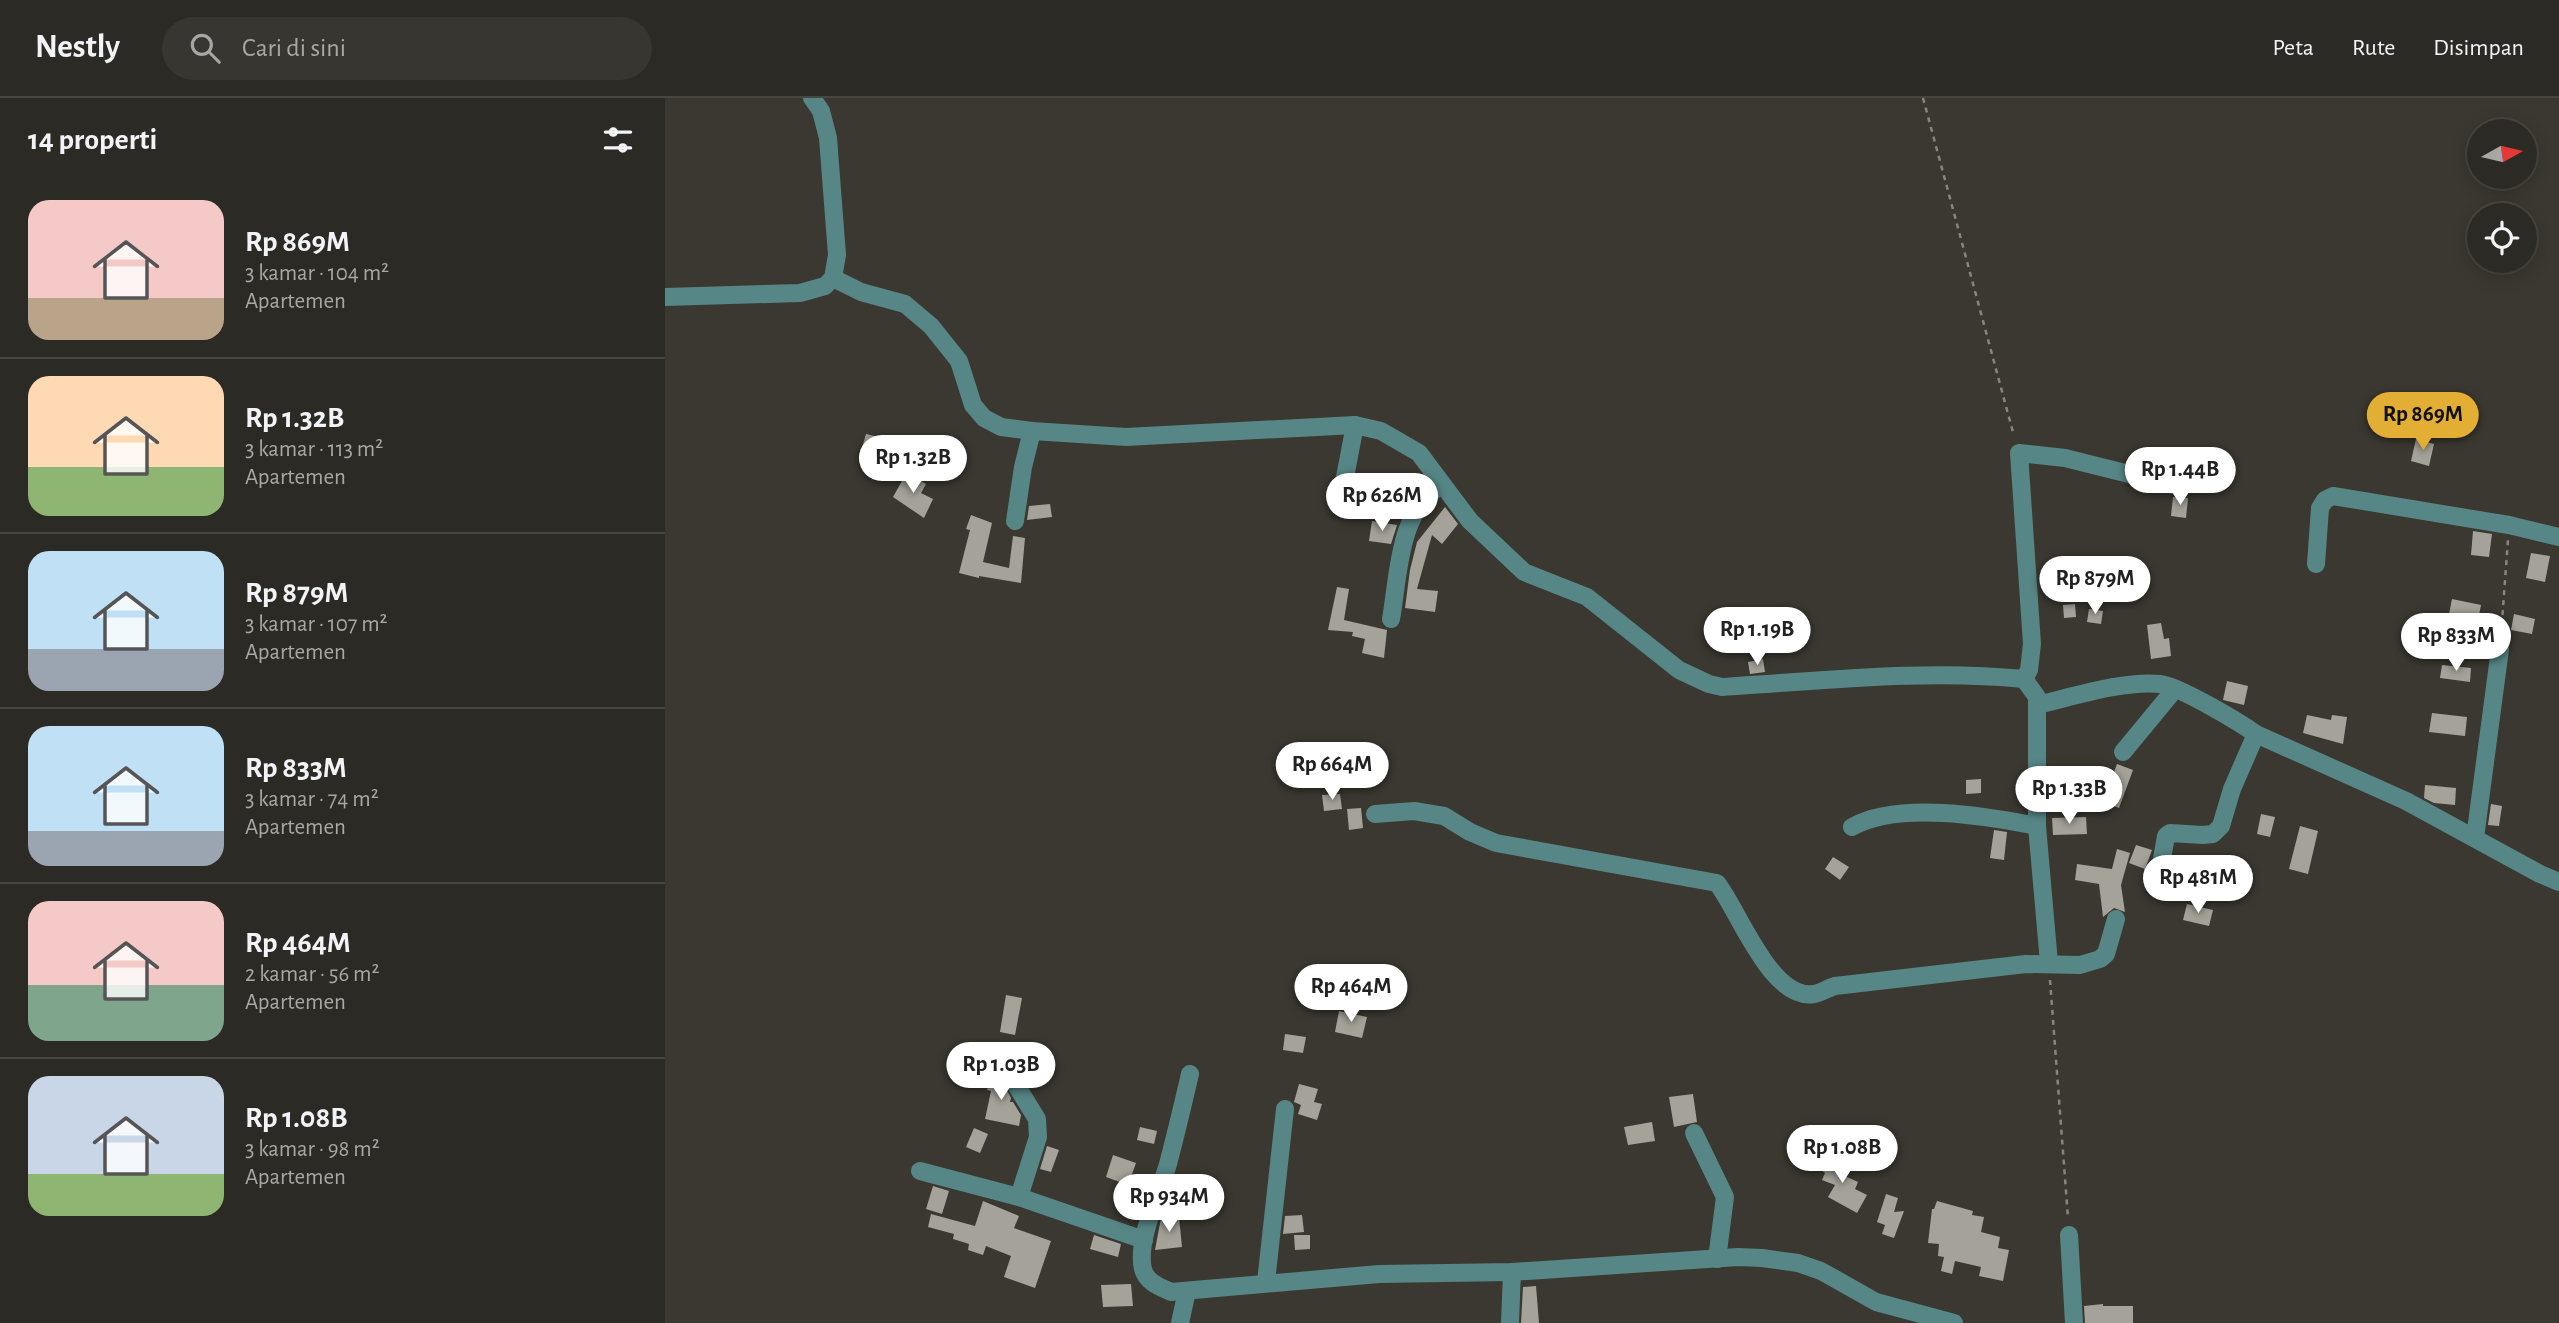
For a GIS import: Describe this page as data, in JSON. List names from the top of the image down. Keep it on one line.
{"north":"right","page":{"header":"Nestly","search":"Cari di sini","nav":["Peta","Rute","Disimpan"],"heading":"14 properti","list":[{"name":"Rp 869M","note":"3 kamar · 104 m² · Apartemen"},{"name":"Rp 1.32B","note":"3 kamar · 113 m² · Apartemen"},{"name":"Rp 879M","note":"3 kamar · 107 m² · Apartemen"},{"name":"Rp 833M","note":"3 kamar · 74 m² · Apartemen"},{"name":"Rp 464M","note":"2 kamar · 56 m² · Apartemen"},{"name":"Rp 1.08B","note":"3 kamar · 98 m² · Apartemen"}],"price":["Rp 869M","Rp 1.32B","Rp 1.44B","Rp 626M","Rp 879M","Rp 1.19B","Rp 833M","Rp 664M","Rp 1.33B","Rp 481M","Rp 464M","Rp 1.03B","Rp 1.08B","Rp 934M"]}}
